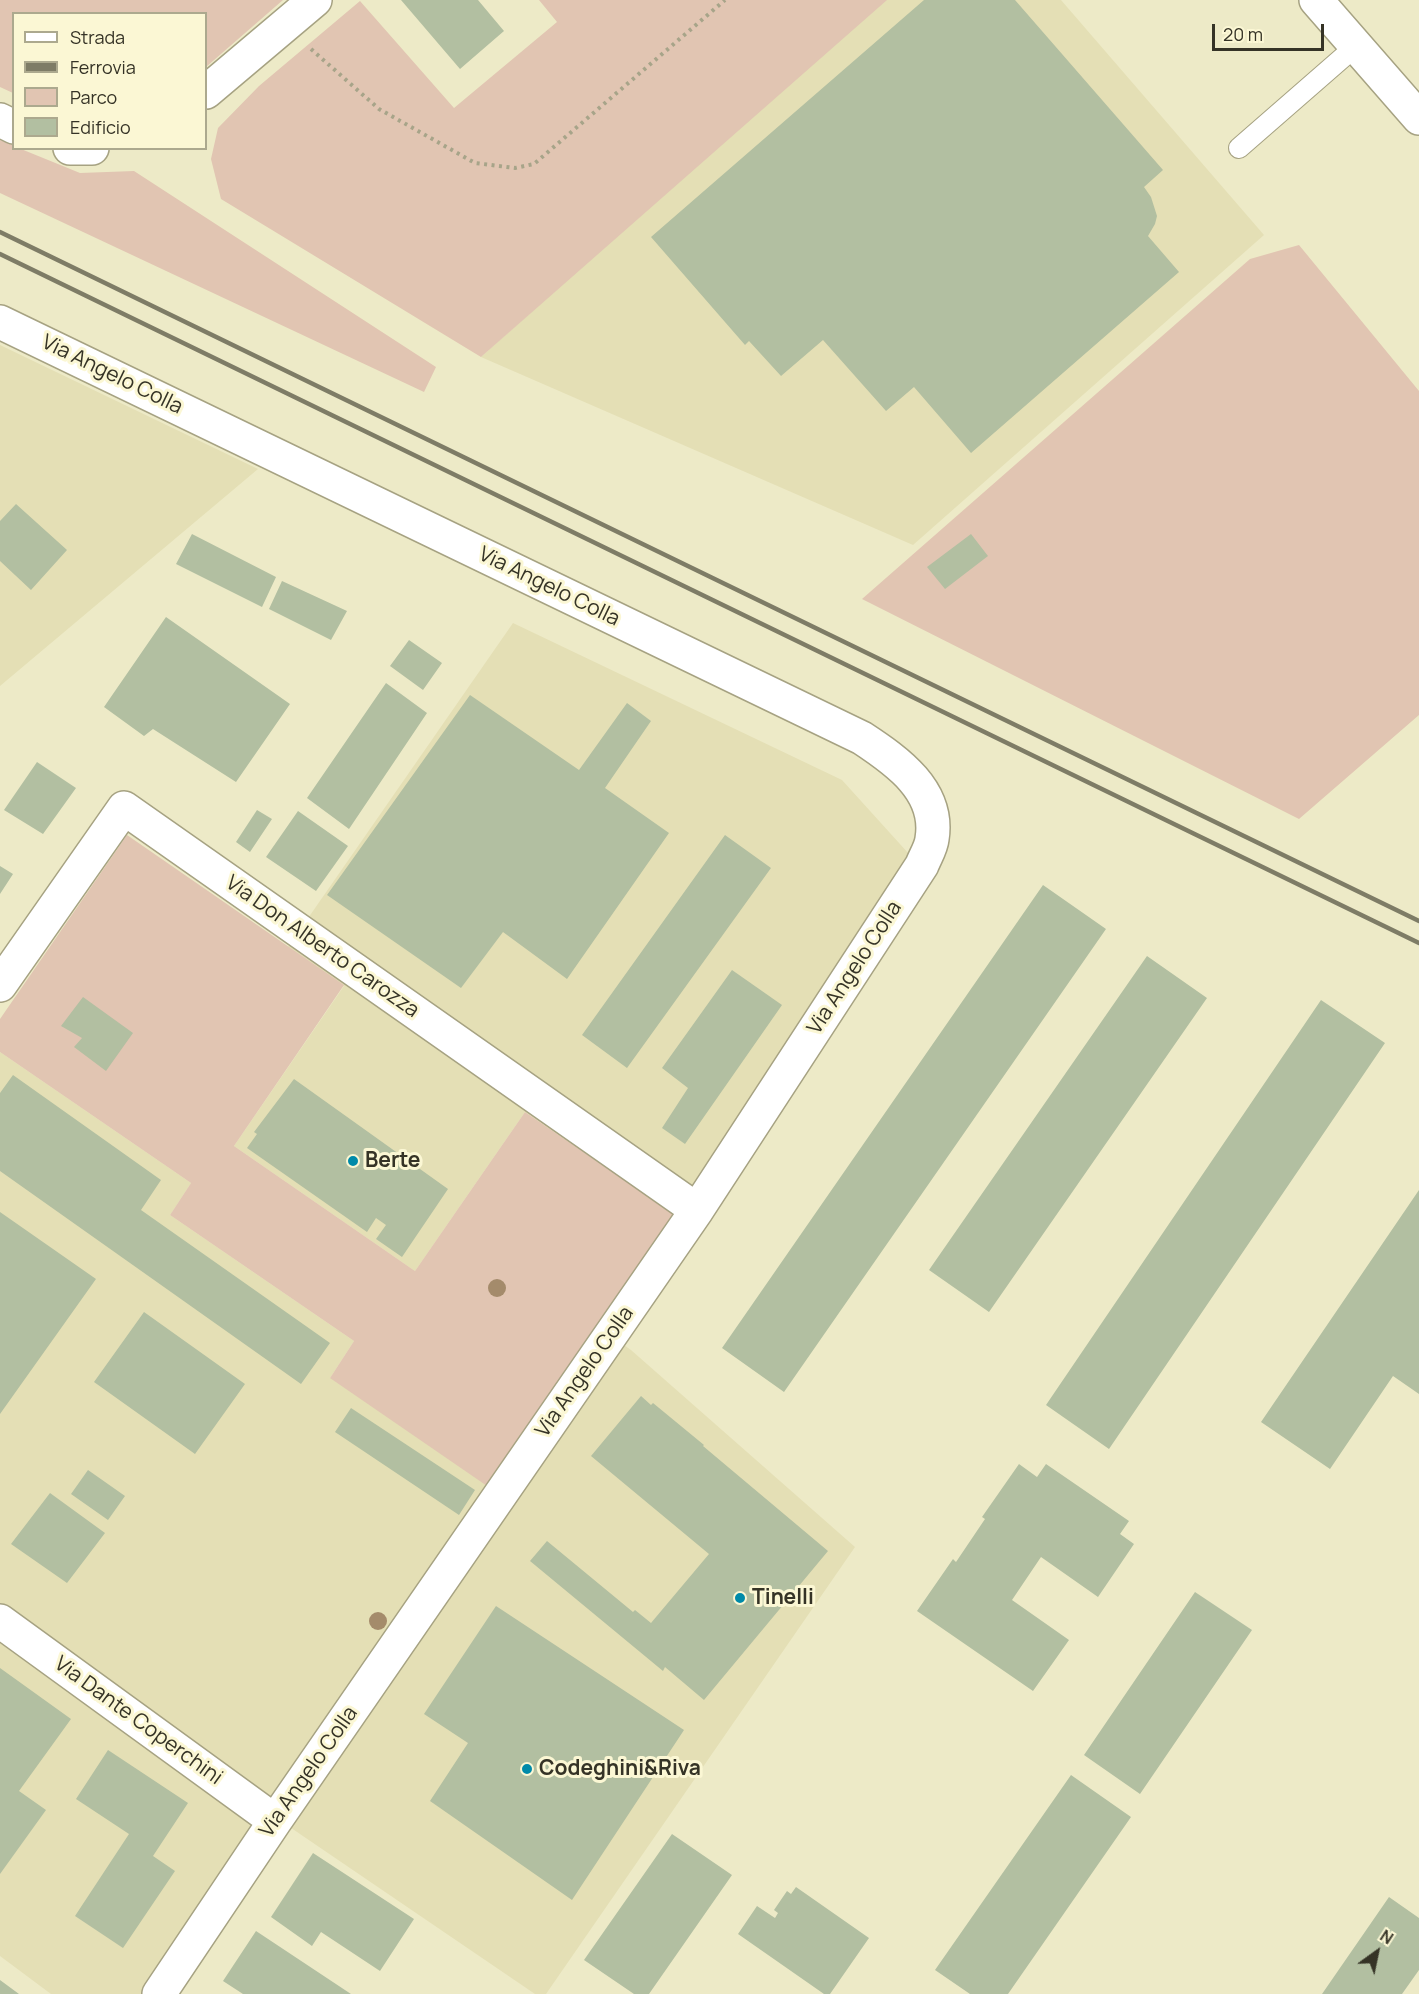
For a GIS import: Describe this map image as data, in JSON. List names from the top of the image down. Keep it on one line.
{"streets":{"street":["Via Angelo Colla","Via Don Alberto Carozza","Via Dante Coperchini"]},"crossings":[["Via Angelo Colla","Via Don Alberto Carozza"],["Via Angelo Colla","Via Dante Coperchini"]],"places":["Berte","Tinelli","Codeghini&Riva"],"legend":["Strada","Ferrovia","Parco","Edificio"],"scale_bar":"20 m","north":"top right"}
